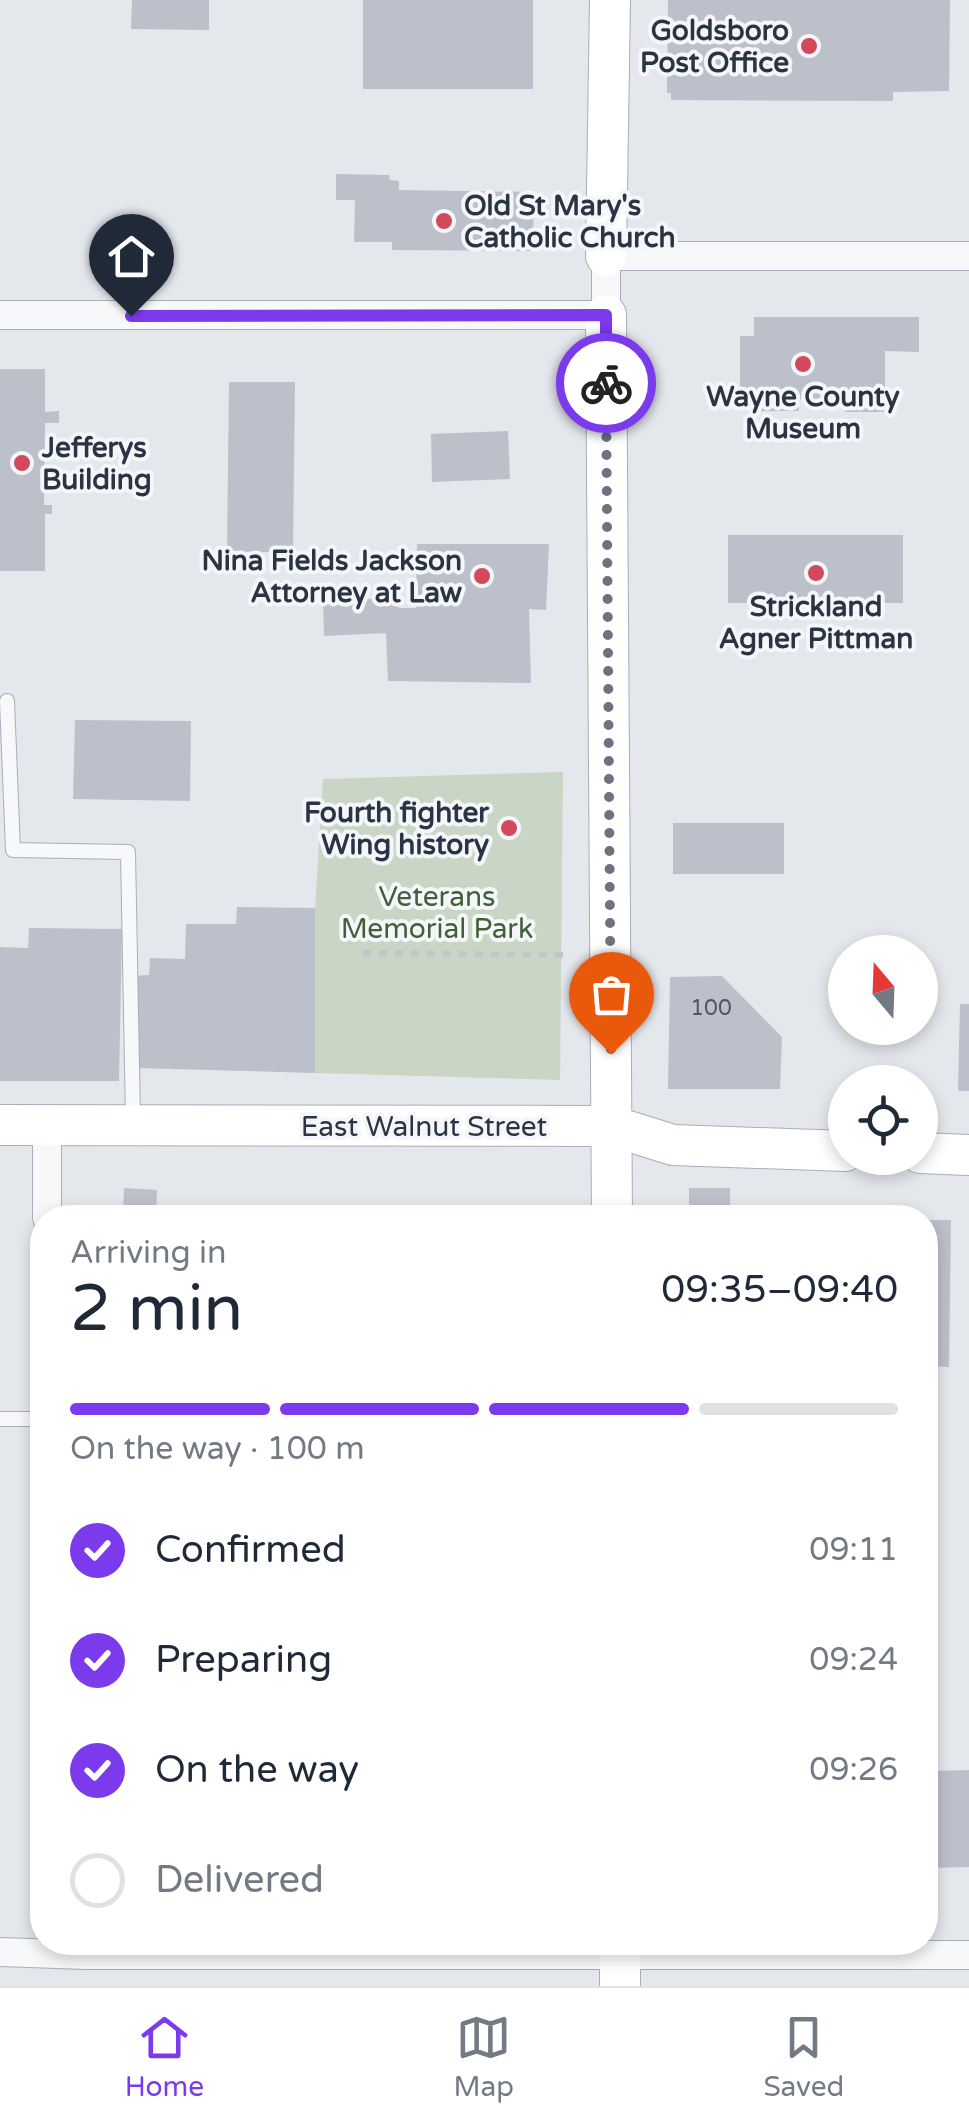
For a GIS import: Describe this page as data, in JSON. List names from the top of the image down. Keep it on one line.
{"streets":{"street":["East Walnut Street"]},"parks":["Veterans Memorial Park"],"places":["Goldsboro Post Office","Old St Mary's Catholic Church","Wayne County Museum","Jefferys Building","Strickland Agner Pittman","Nina Fields Jackson Attorney at Law","Fourth fighter Wing history"],"house_numbers":["100"],"north":"top","page":{"heading":["2 min","Arriving in","09:35–09:40"],"bar":"On the way · 100 m","list":[["Confirmed","09:11"],["Preparing","09:24"],["On the way","09:26"],"Delivered"],"tabs":["Home","Map","Saved"]}}
